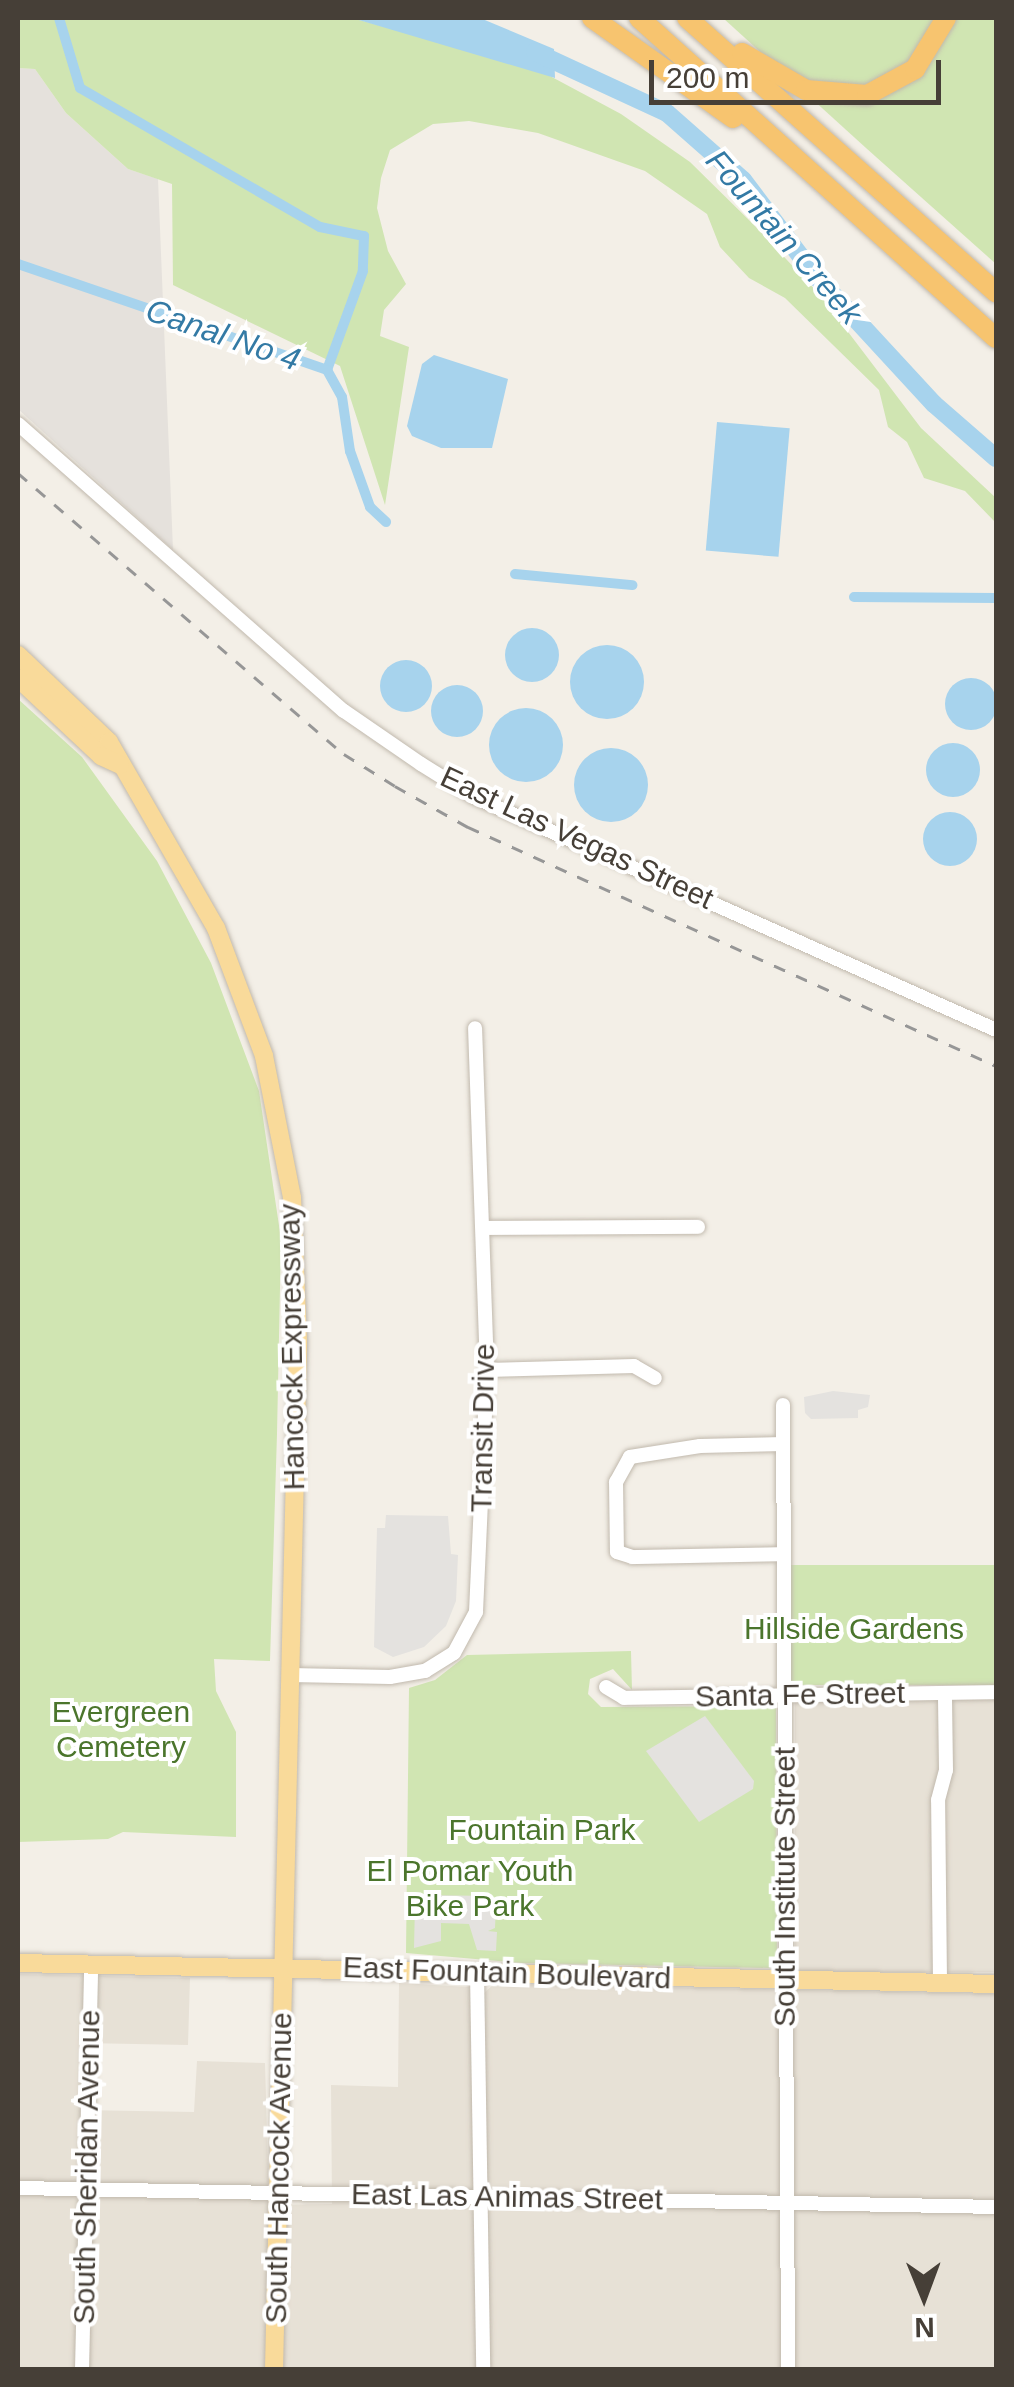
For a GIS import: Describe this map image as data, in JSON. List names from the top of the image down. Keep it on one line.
{"streets":{"main road":["Hancock Expressway","East Fountain Boulevard","South Hancock Avenue"],"street":["East Las Vegas Street","Transit Drive","Santa Fe Street","South Institute Street","South Sheridan Avenue","East Las Animas Street"]},"crossings":[["Hancock Expressway","Transit Drive"],["Hancock Expressway","East Fountain Boulevard"],["Hancock Expressway","South Hancock Avenue"],["Santa Fe Street","South Institute Street"],["South Institute Street","East Fountain Boulevard"],["South Institute Street","East Las Animas Street"],["East Fountain Boulevard","South Sheridan Avenue"],["East Fountain Boulevard","South Hancock Avenue"],["South Sheridan Avenue","East Las Animas Street"],["South Hancock Avenue","East Las Animas Street"]],"water":["Fountain Creek","Canal No 4"],"parks":["Hillside Gardens","Evergreen Cemetery","Fountain Park","El Pomar Youth Bike Park"],"scale_bar":"200 m","north":"bottom"}
